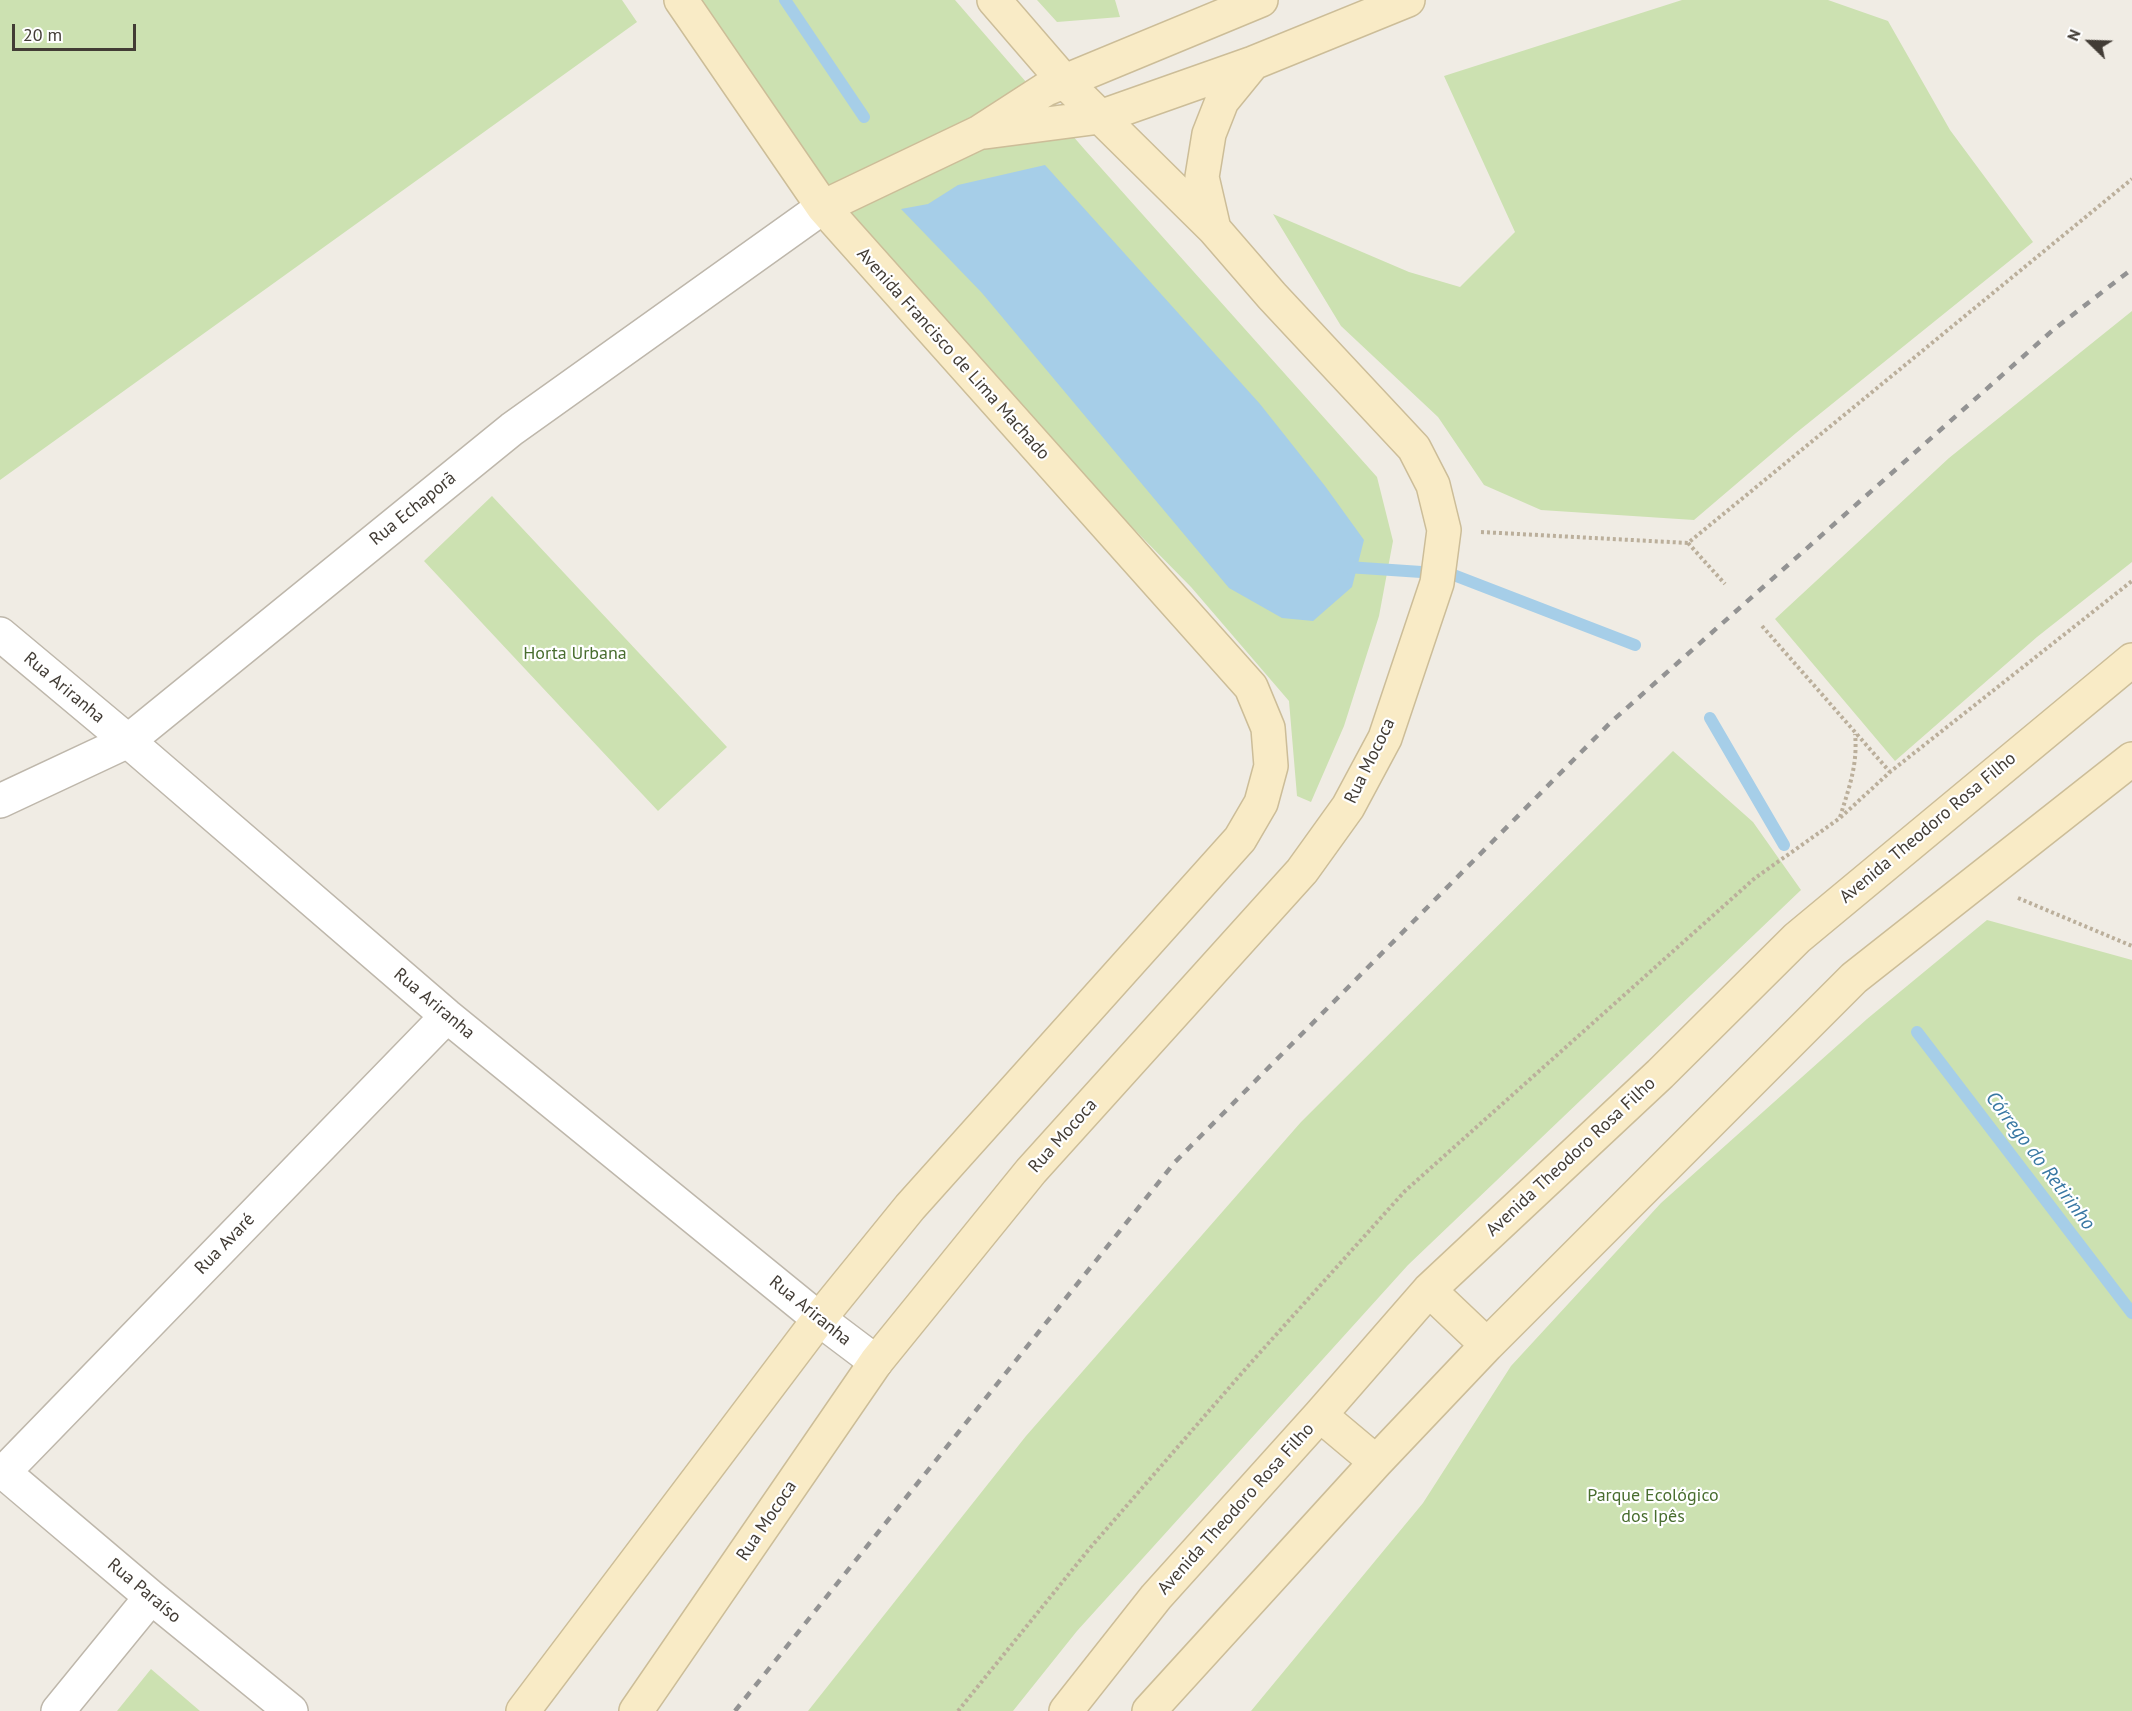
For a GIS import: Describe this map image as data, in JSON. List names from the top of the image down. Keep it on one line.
{"streets":{"main road":["Avenida Francisco de Lima Machado","Rua Mococa","Avenida Theodoro Rosa Filho"],"street":["Rua Echaporã","Rua Ariranha","Rua Avaré","Rua Paraíso"]},"crossings":[["Avenida Francisco de Lima Machado","Rua Echaporã"],["Avenida Francisco de Lima Machado","Rua Ariranha"],["Rua Echaporã","Rua Ariranha"],["Rua Ariranha","Rua Mococa"],["Rua Ariranha","Rua Avaré"],["Rua Avaré","Rua Paraíso"]],"water":["Córrego do Retirinho"],"parks":["Horta Urbana","Parque Ecológico dos Ipês"],"scale_bar":"20 m","north":"top left"}
